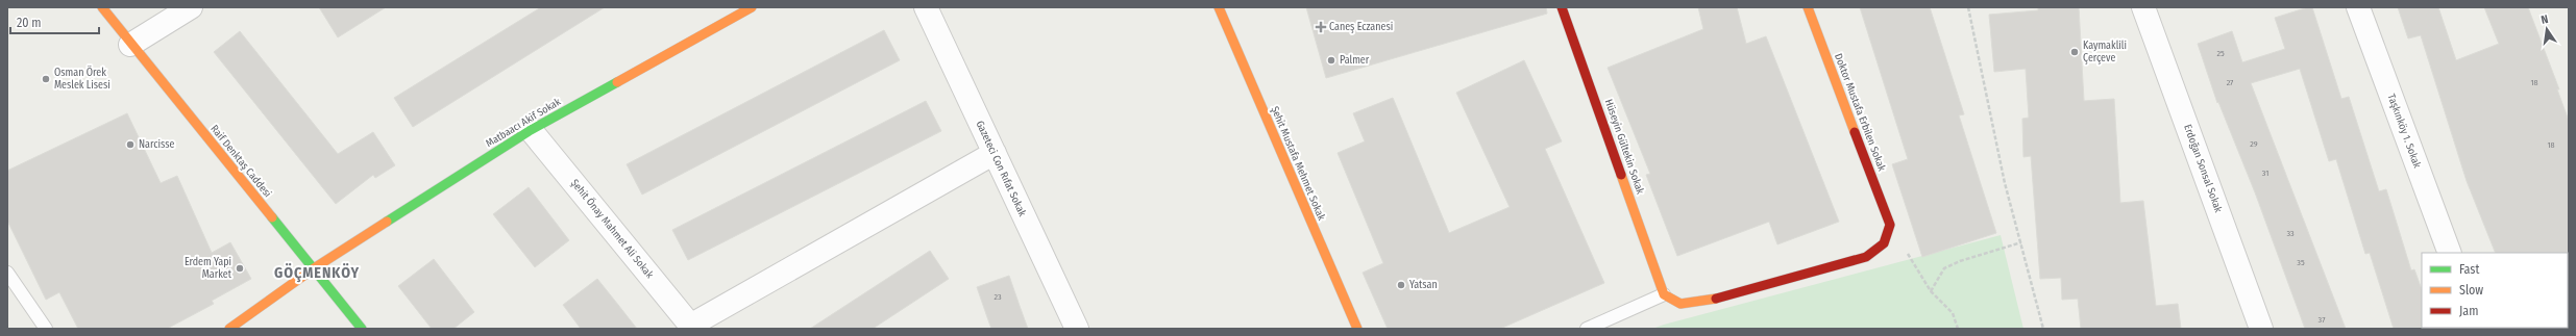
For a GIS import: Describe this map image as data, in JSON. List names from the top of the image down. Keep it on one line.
{"streets":{"street":["Doktor Mustafa Erbilen Sokak","Matbaacı Akif Sokak","Taşkınköy 1. Sokak","Hüseyin Gültekin Sokak","Raif Denktaş Caddesi","Şehit Mustafa Mehmet Sokak","Gazeteci Con Rıfat Sokak","Erdoğan Sonsal Sokak","Şehit Önay Mahmet Ali Sokak"]},"crossings":[["Matbaacı Akif Sokak","Raif Denktaş Caddesi"],["Matbaacı Akif Sokak","Şehit Önay Mahmet Ali Sokak"]],"districts":["GÖÇMENKÖY"],"places":{"health":["Caneş Eczanesi"],"other":["Kaymaklili Çerçeve","Palmer","Osman Örek Meslek Lisesi","Narcisse","Erdem Yapi Market","Yatsan"]},"house_numbers":["25","27","18","29","18","31","33","35","23","37"],"legend":["Fast","Slow","Jam"],"scale_bar":"20 m","north":"top"}
